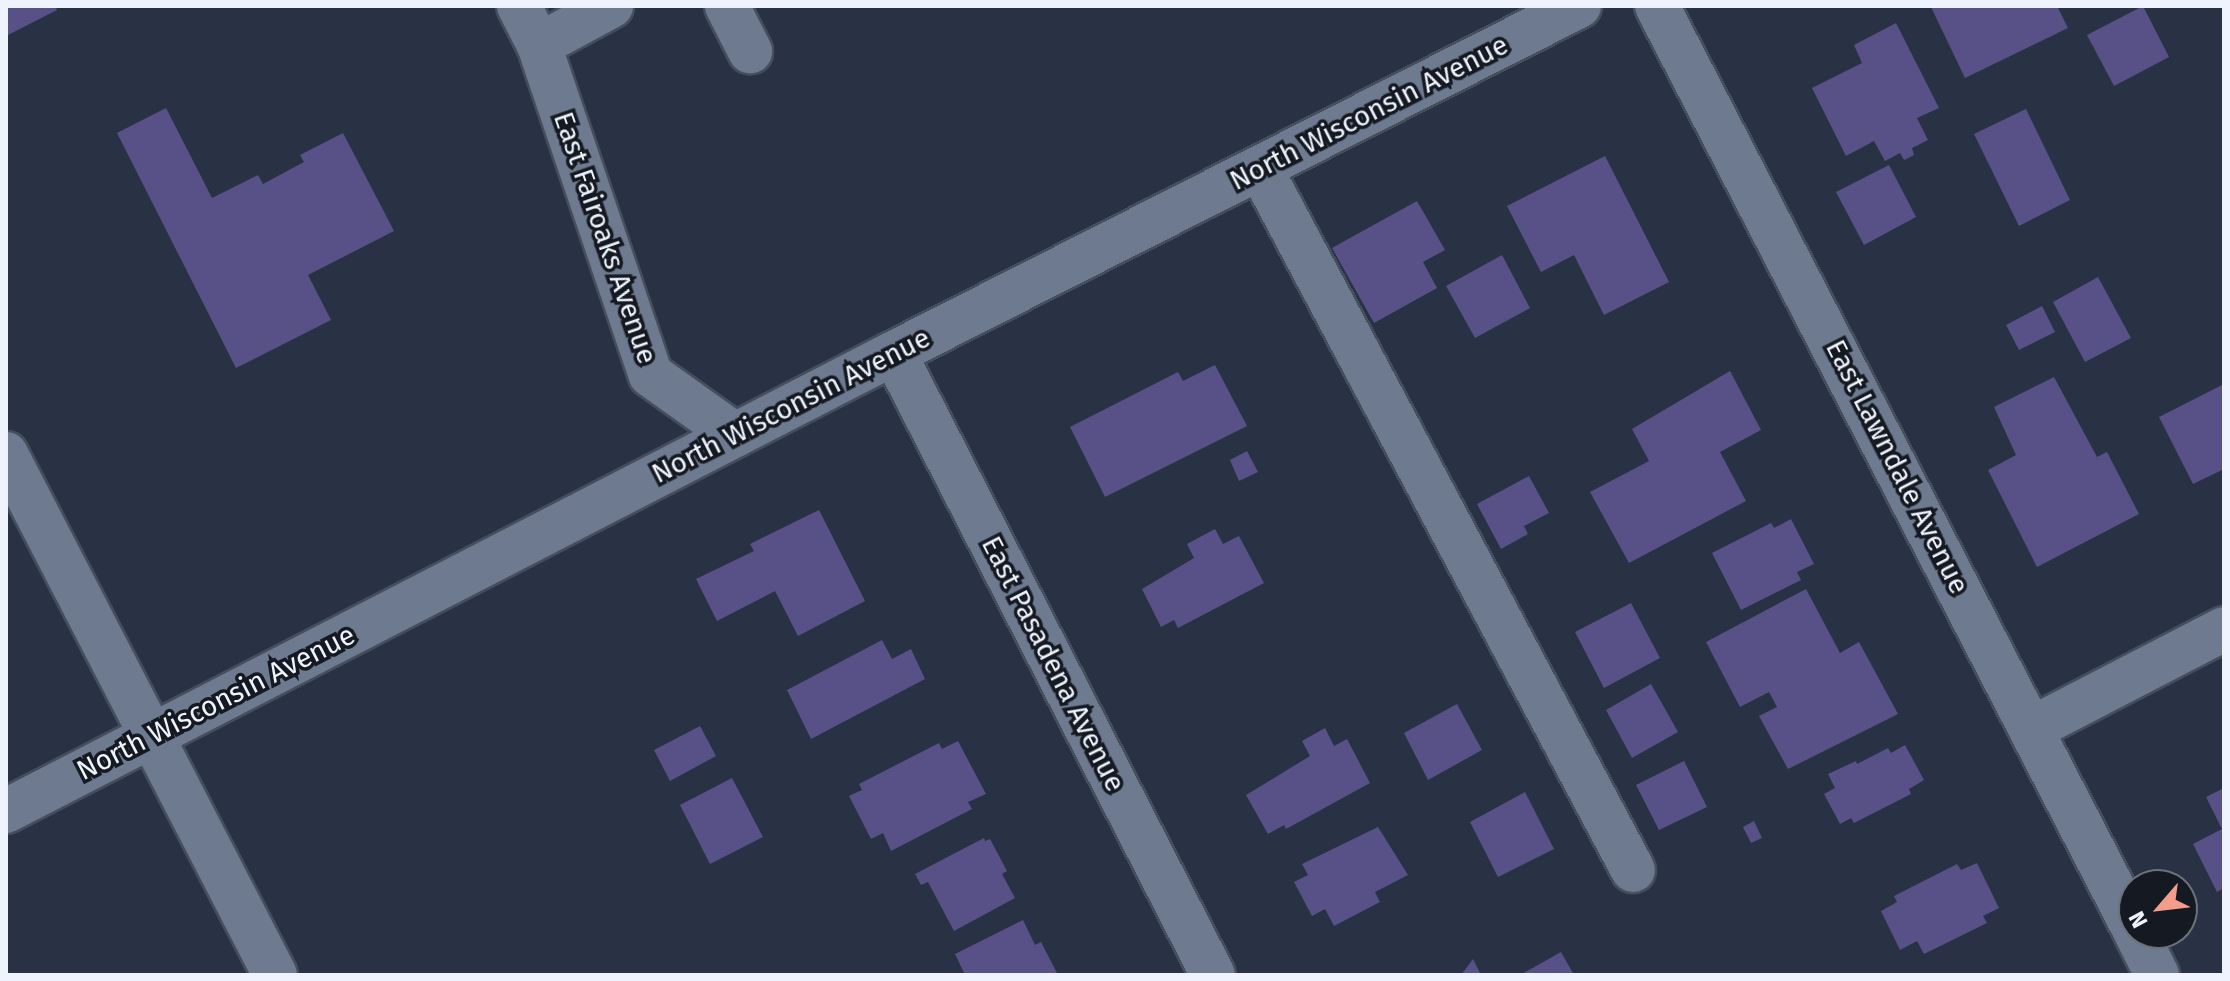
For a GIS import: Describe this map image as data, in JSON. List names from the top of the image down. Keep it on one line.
{"streets":{"street":["North Wisconsin Avenue","East Fairoaks Avenue","East Lawndale Avenue","East Pasadena Avenue"]},"crossings":[["North Wisconsin Avenue","East Fairoaks Avenue"],["North Wisconsin Avenue","East Pasadena Avenue"]],"north":"bottom left"}
